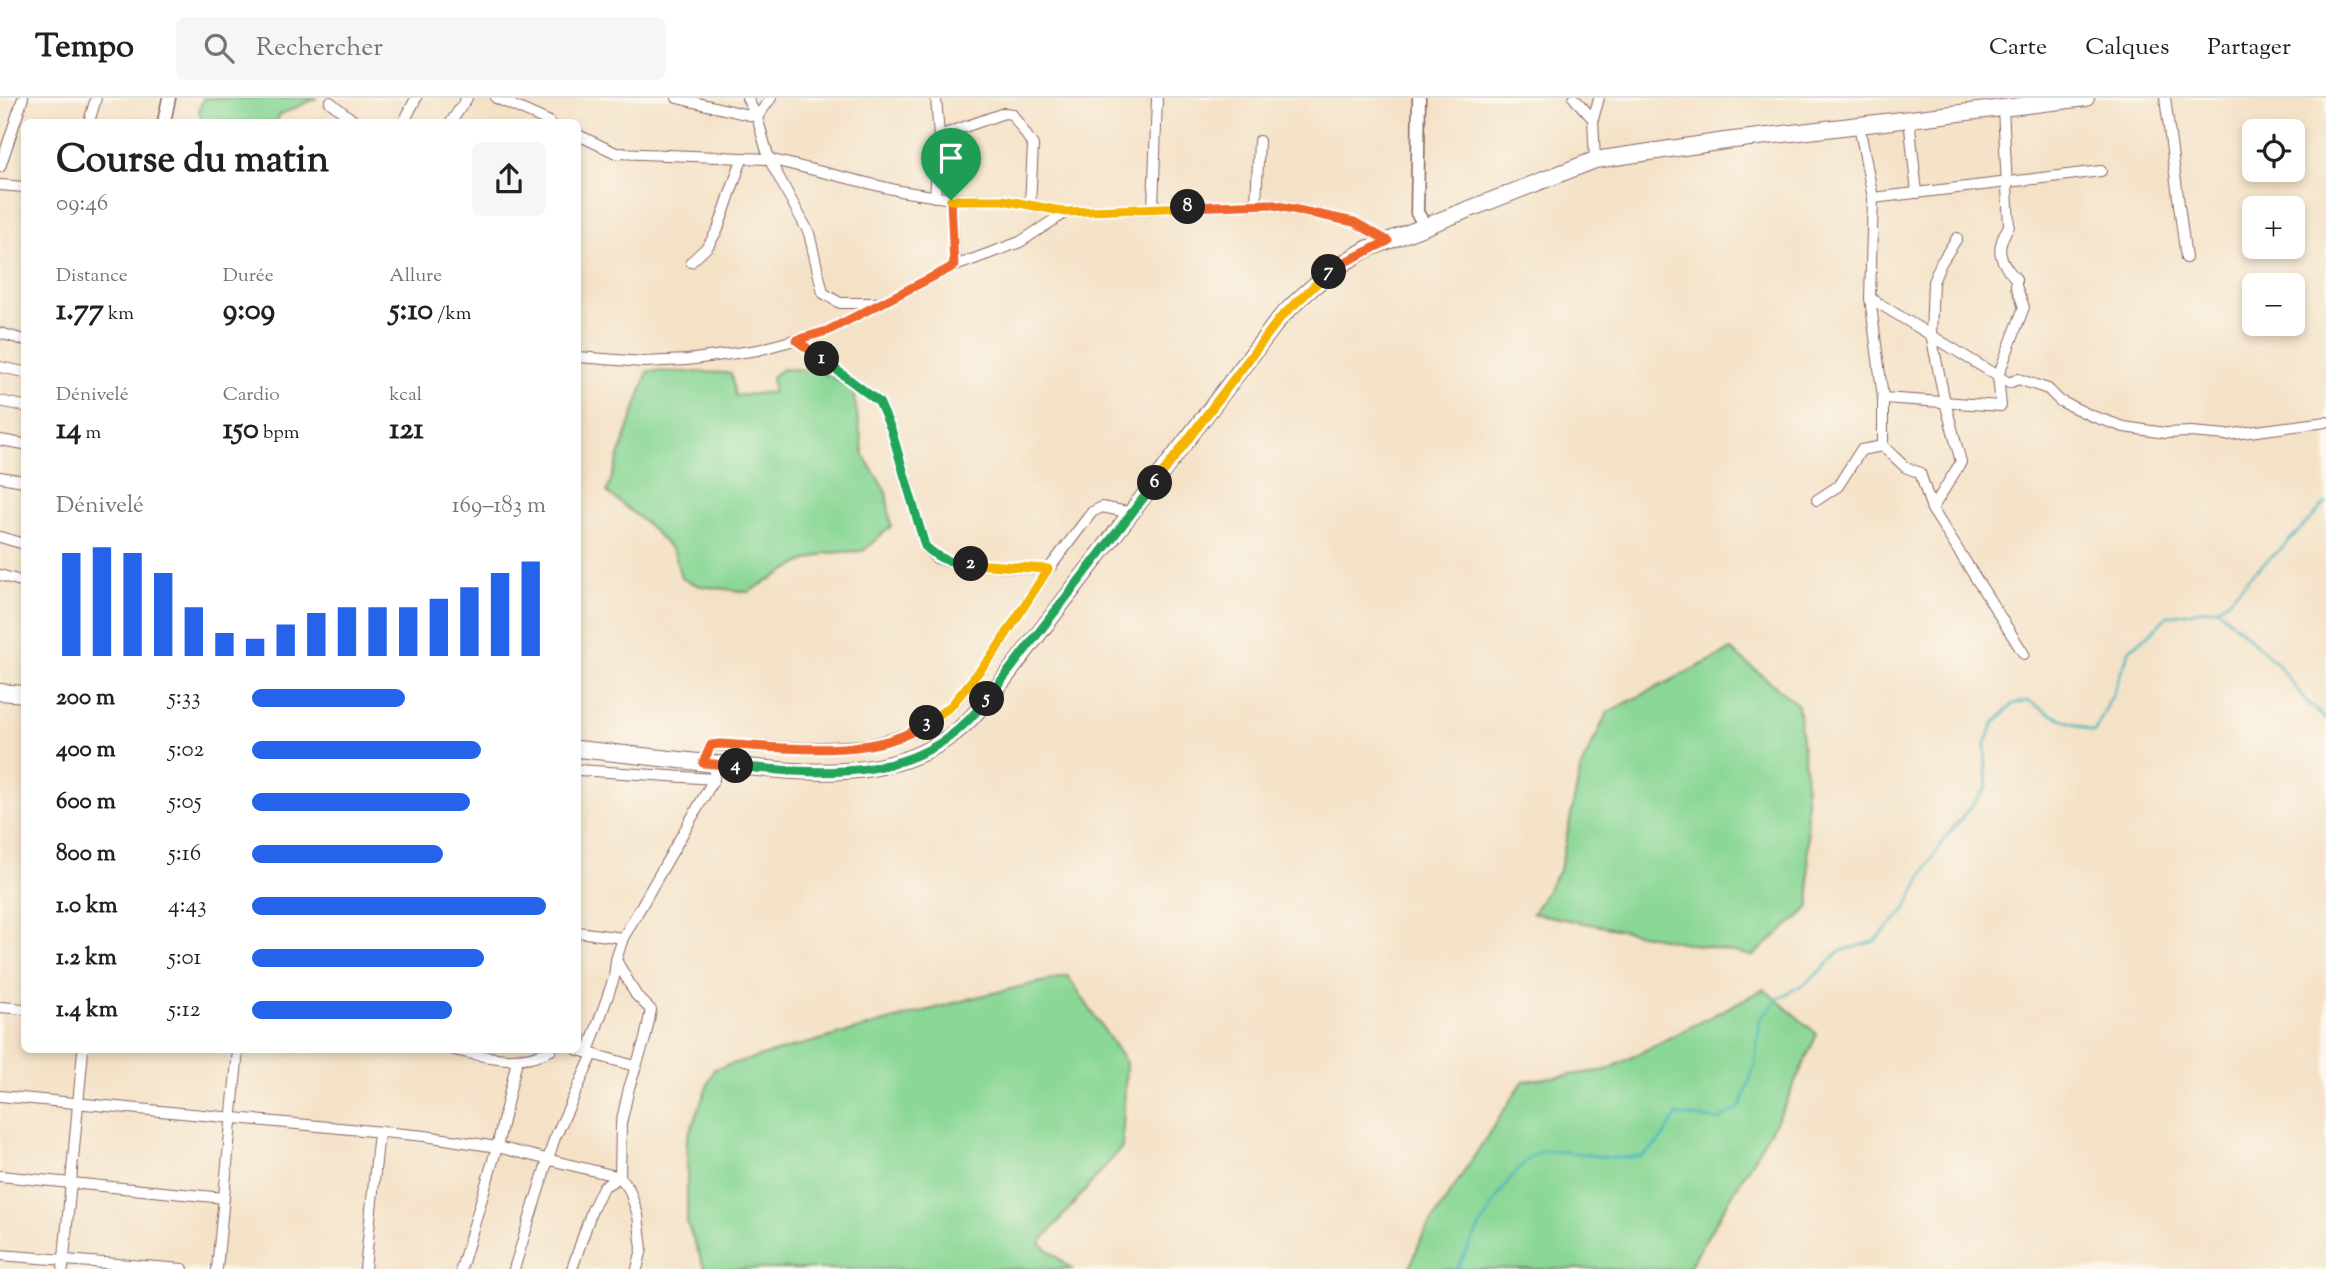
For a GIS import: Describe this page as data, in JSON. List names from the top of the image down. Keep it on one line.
{"page":{"header":"Tempo","search":"Rechercher","nav":["Carte","Calques","Partager"],"map_buttons":["+","−"],"heading":["Course du matin","09:46"],"pins":["8","7","1","6","2","5","3","4"],"stats":[["Distance","1.77 km"],["Durée","9:09"],["Allure","5:10 /km"],["Dénivelé","14 m"],["Cardio","150 bpm"],["kcal","121"]],"chart":["Dénivelé","169–183 m"],"list":[{"name":"200 m","note":"5:33"},{"name":"400 m","note":"5:02"},{"name":"600 m","note":"5:05"},{"name":"800 m","note":"5:16"},{"name":"1.0 km","note":"4:43"},{"name":"1.2 km","note":"5:01"},{"name":"1.4 km","note":"5:12"}]}}
